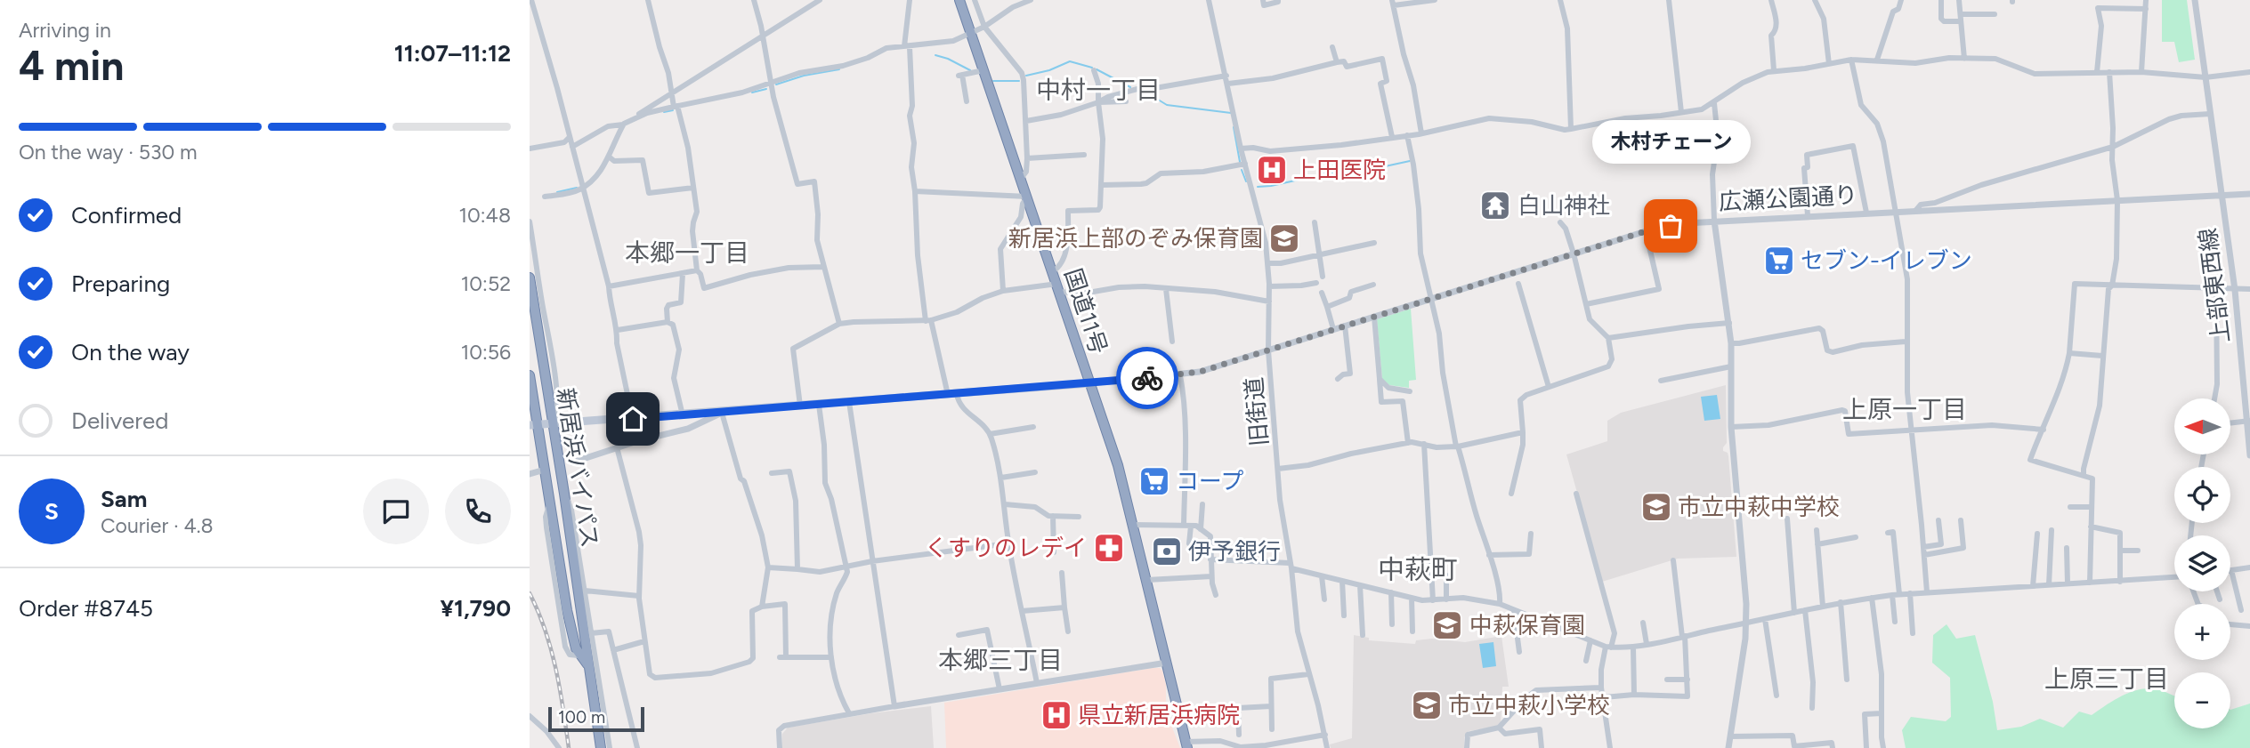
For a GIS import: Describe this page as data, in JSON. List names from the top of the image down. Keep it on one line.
{"streets":{"highway":["国道11号","新居浜バイパス"],"street":["広瀬公園通り","上部東西線","旧街道"]},"crossings":[["広瀬公園通り","上部東西線"],["広瀬公園通り","国道11号"],["広瀬公園通り","旧街道"]],"districts":["中村一丁目","本郷一丁目","上原一丁目","中萩町","本郷三丁目","上原三丁目"],"places":{"hospital":["上田医院","県立新居浜病院"],"temple":["白山神社"],"other":["木村チェーン"],"school or university":["新居浜上部のぞみ保育園","市立中萩中学校","中萩保育園","市立中萩小学校"],"supermarket":["セブン-イレブン","コープ"],"pharmacy":["くすりのレデイ"],"bank":["伊予銀行"]},"scale_bar":"100 m","north":"left","page":{"heading":["4 min","Arriving in","11:07–11:12"],"panel":["Sam","Courier · 4.8","Order #8745","¥1,790"],"bar":"On the way · 530 m","bubble":"木村チェーン","list":[["Confirmed","10:48"],["Preparing","10:52"],["On the way","10:56"],"Delivered"],"map_buttons":["+","−"],"round":"S","scale":"100 m"}}
